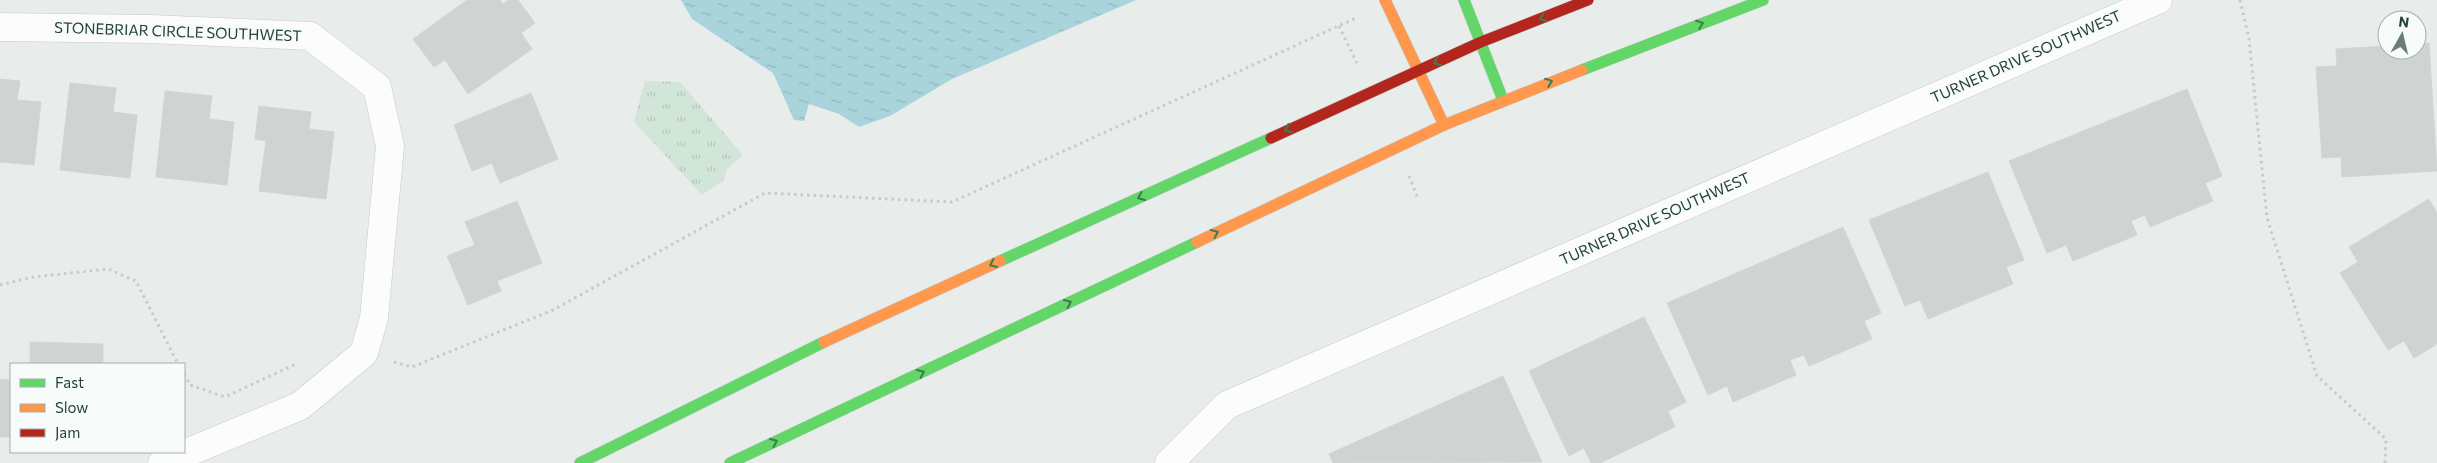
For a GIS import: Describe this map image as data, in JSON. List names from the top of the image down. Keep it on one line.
{"streets":{"street":["STONEBRIAR CIRCLE SOUTHWEST","TURNER DRIVE SOUTHWEST"]},"legend":["Fast","Slow","Jam"],"north":"top"}
